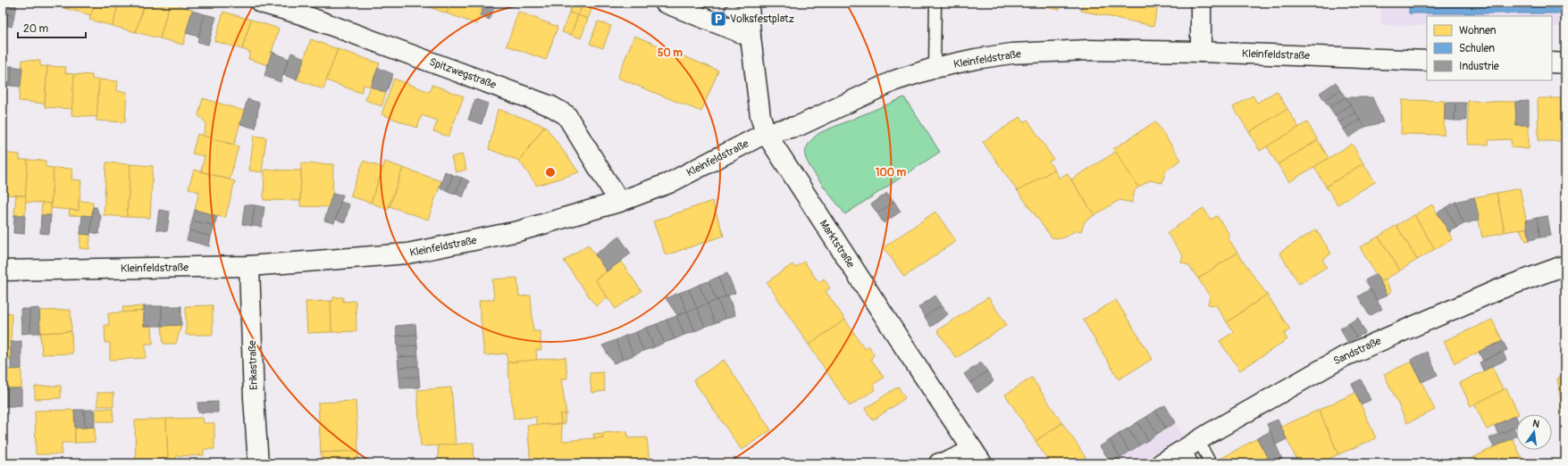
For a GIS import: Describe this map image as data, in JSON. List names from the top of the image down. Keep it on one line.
{"streets":{"street":["Kleinfeldstraße","Spitzwegstraße","Marktstraße","Sandstraße","Erikastraße"]},"crossings":[["Kleinfeldstraße","Spitzwegstraße"],["Kleinfeldstraße","Marktstraße"],["Kleinfeldstraße","Erikastraße"]],"places":{"parking":["Volksfestplatz"]},"legend":["Wohnen","Schulen","Industrie"],"scale_bar":"20 m","north":"top","rings":["50 m","100 m"]}
